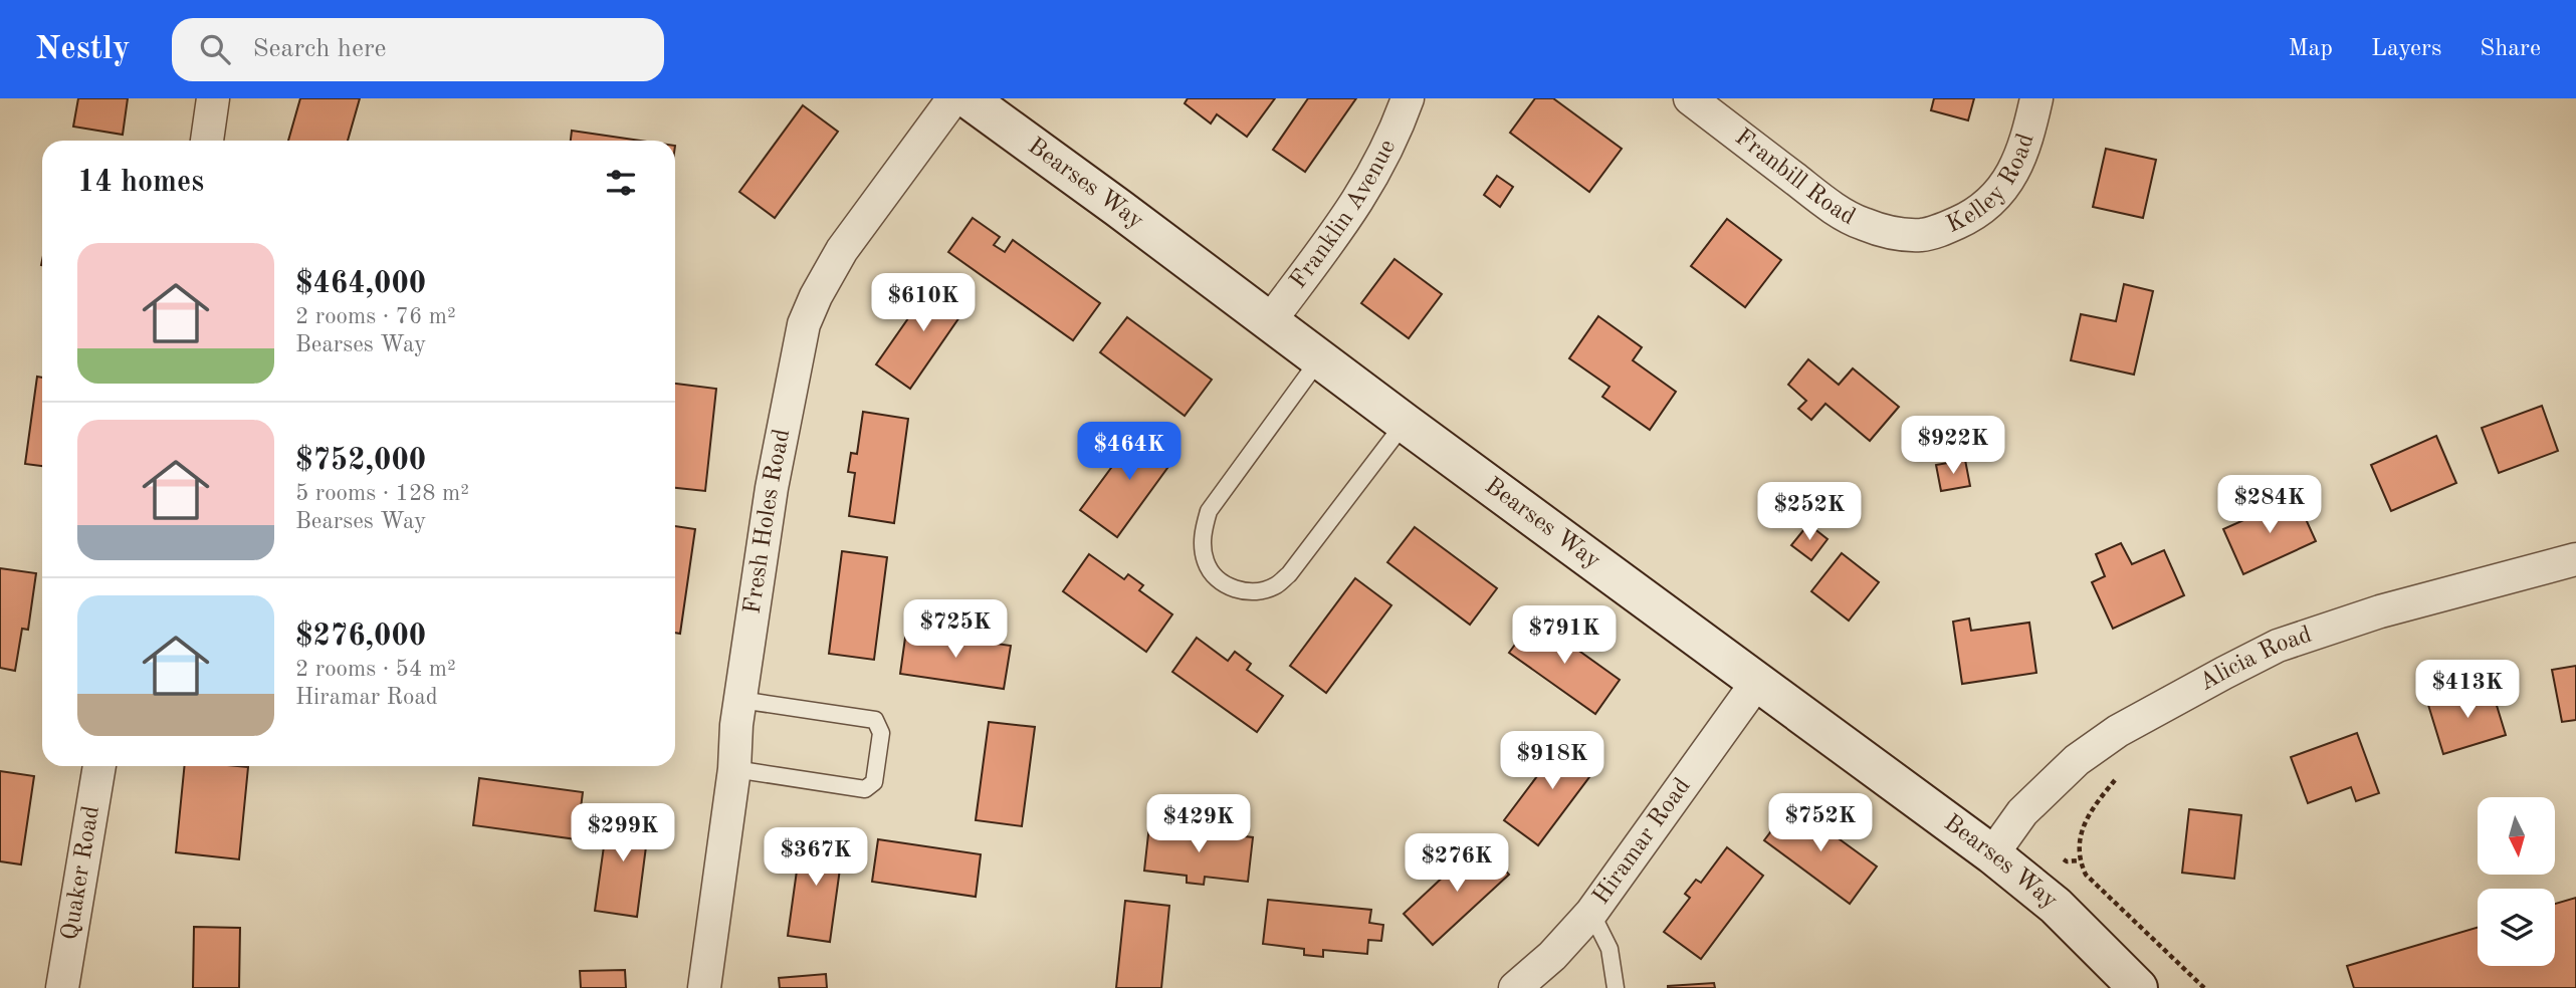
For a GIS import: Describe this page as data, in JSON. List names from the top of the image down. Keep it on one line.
{"streets":{"main road":["Bearses Way"],"street":["Franbill Road","Kelley Road","Franklin Avenue","Fresh Holes Road","Alicia Road","Hiramar Road","Quaker Road"]},"crossings":[["Franbill Road","Kelley Road"],["Bearses Way","Franklin Avenue"],["Bearses Way","Alicia Road"],["Bearses Way","Hiramar Road"]],"north":"bottom","page":{"header":"Nestly","search":"Search here","nav":["Map","Layers","Share"],"heading":"14 homes","list":[{"name":"$464,000","note":"2 rooms · 76 m² · Bearses Way"},{"name":"$752,000","note":"5 rooms · 128 m² · Bearses Way"},{"name":"$276,000","note":"2 rooms · 54 m² · Hiramar Road"}],"price":["$610K","$922K","$464K","$284K","$252K","$725K","$791K","$413K","$918K","$752K","$429K","$299K","$367K","$276K"]}}
